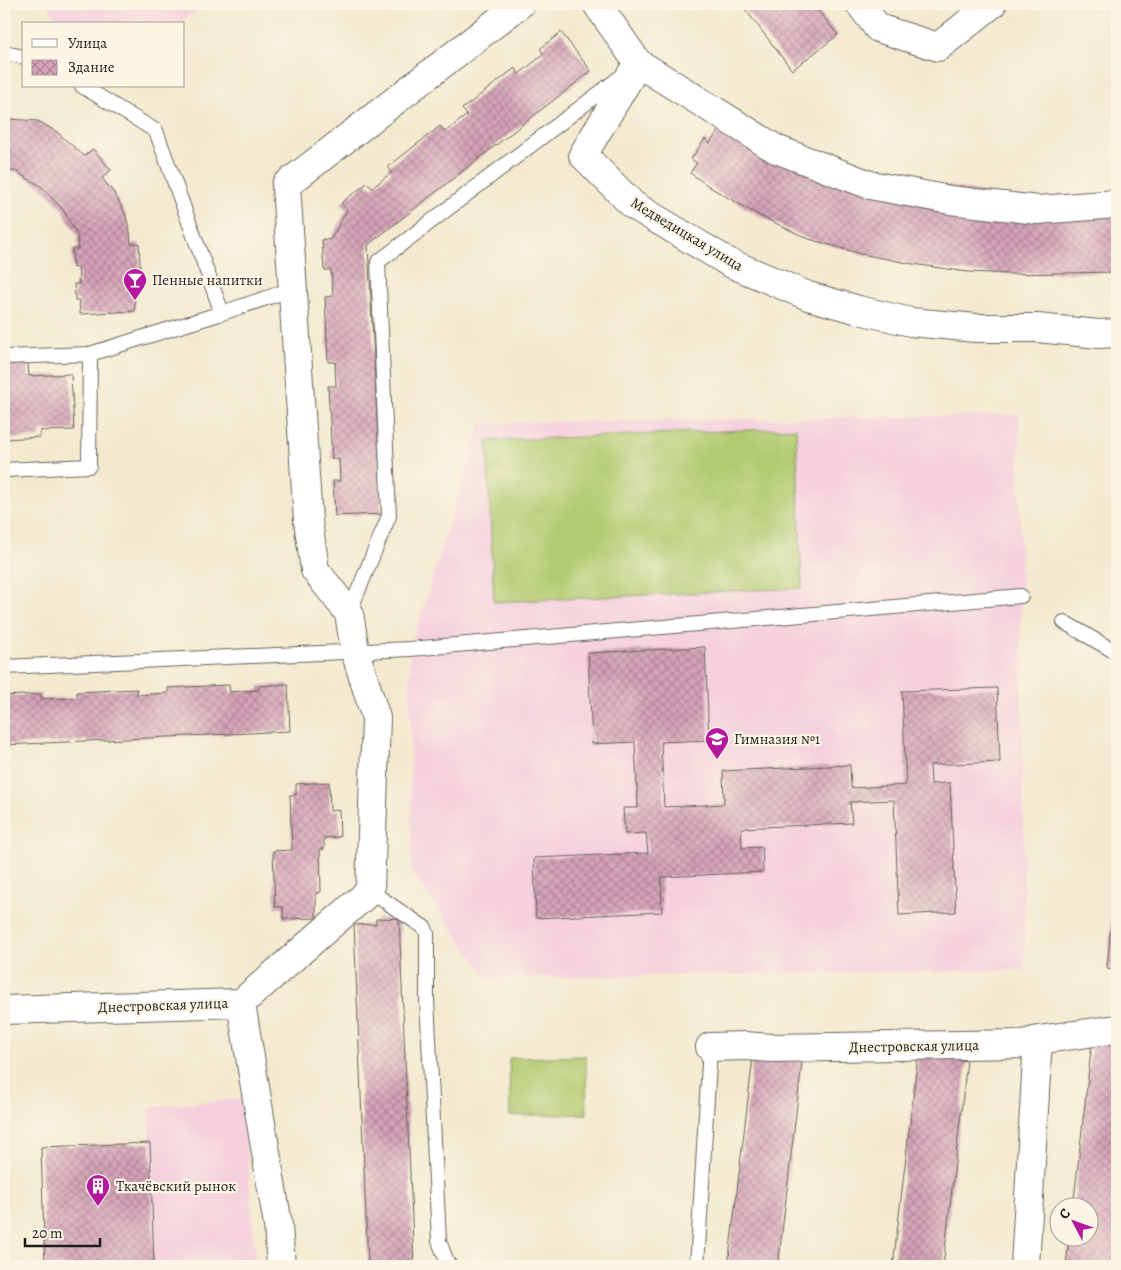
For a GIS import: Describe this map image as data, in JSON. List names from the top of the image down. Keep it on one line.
{"streets":{"street":["Медведицкая улица","Днестровская улица"]},"places":{"bar":["Пенные напитки"],"school or university":["Гимназия №1"],"building":["Ткачёвский рынок"]},"legend":["Улица","Здание"],"scale_bar":"20 m","north":"top left"}
